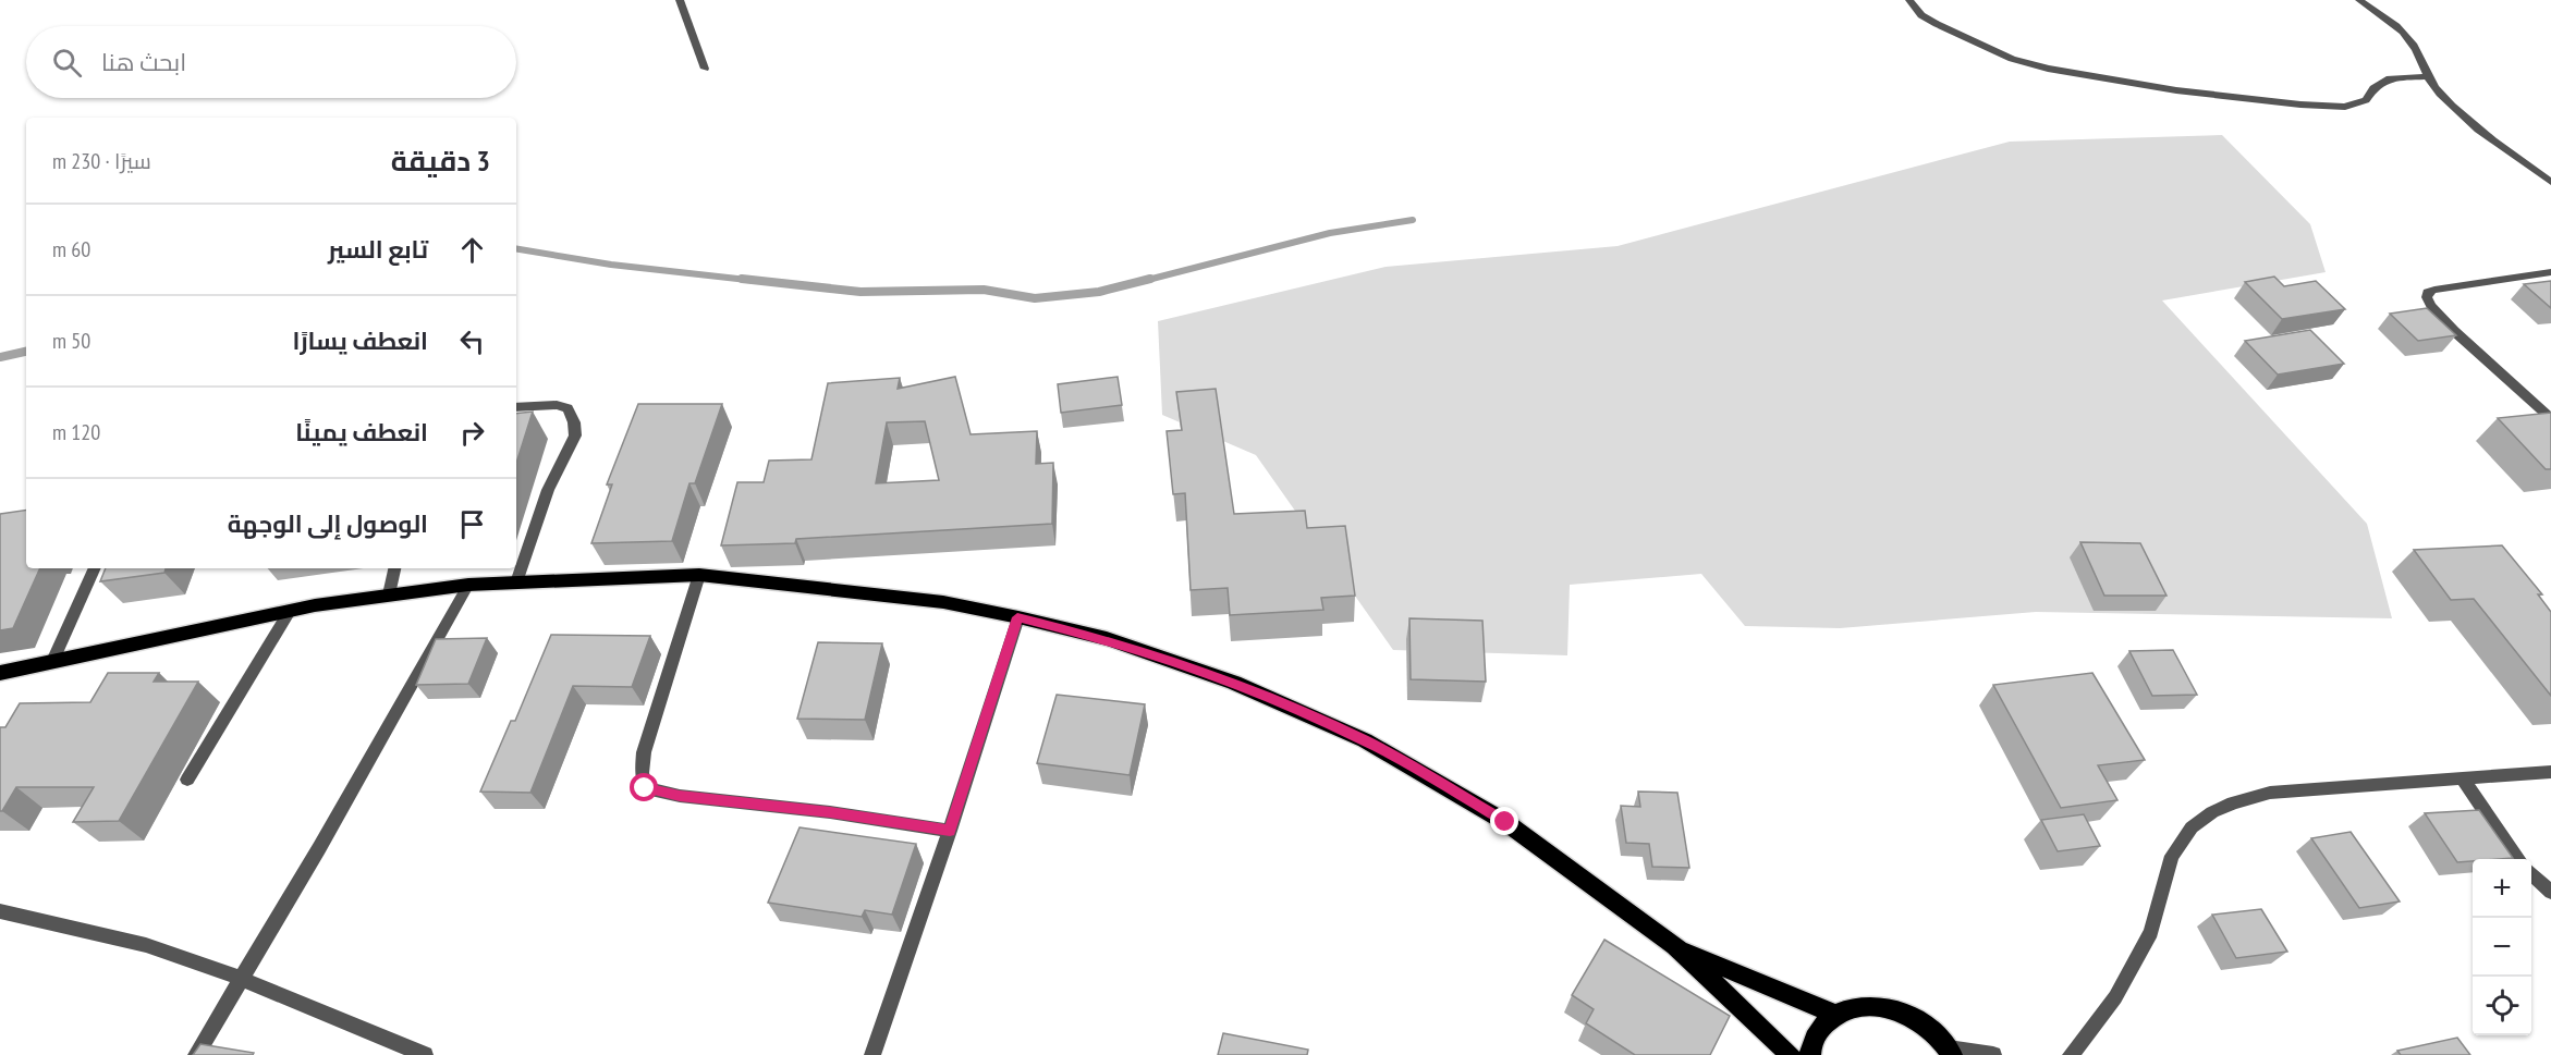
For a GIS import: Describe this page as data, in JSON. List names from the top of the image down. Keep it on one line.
{"page":{"search":"ابحث هنا","heading":["3 دقيقة","سيرًا · 230 m"],"list":[["تابع السير","60 m"],["انعطف يسارًا","50 m"],["انعطف يمينًا","120 m"],"الوصول إلى الوجهة"],"map_buttons":["+","−"]}}
